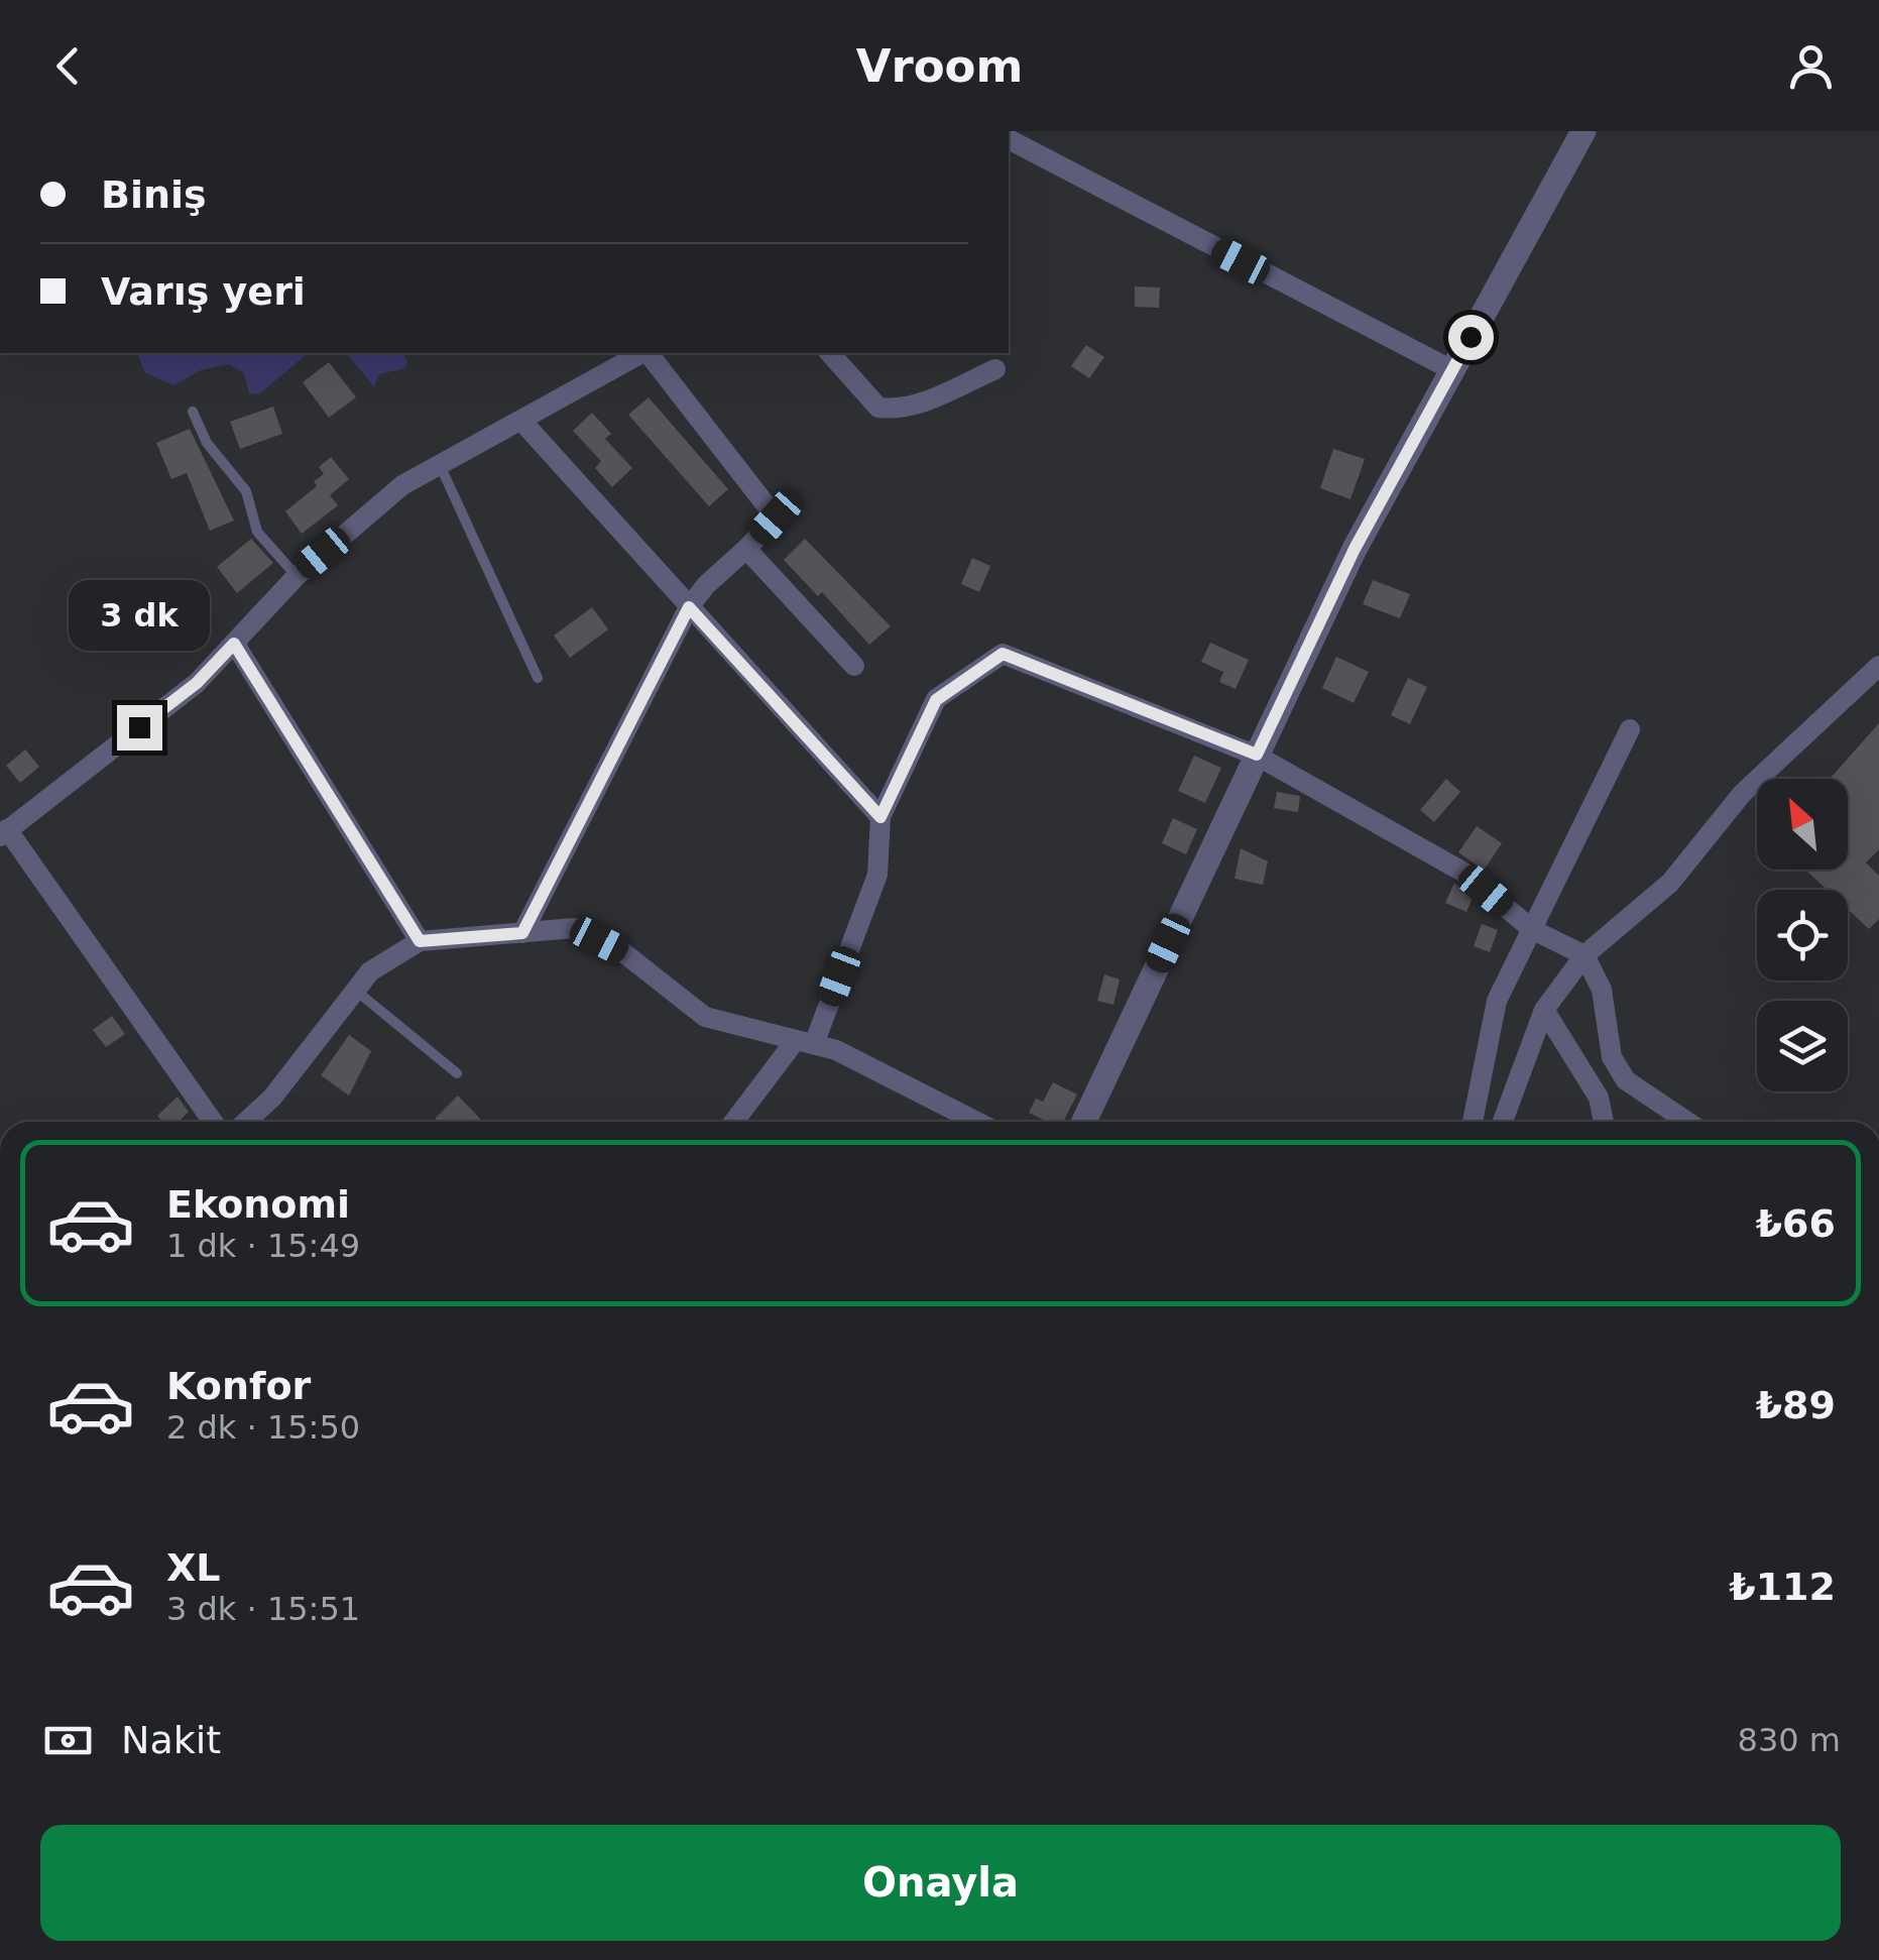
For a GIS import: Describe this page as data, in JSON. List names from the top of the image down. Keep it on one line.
{"north":"top left","page":{"header":"Vroom","banner":["Biniş","Varış yeri"],"bubble":"3 dk","list":[{"name":"Ekonomi","note":"1 dk · 15:49","value":"₺66"},{"name":"Konfor","note":"2 dk · 15:50","value":"₺89"},{"name":"XL","note":"3 dk · 15:51","value":"₺112"}],"pay":["Nakit","830 m"],"buttons":"Onayla"}}
